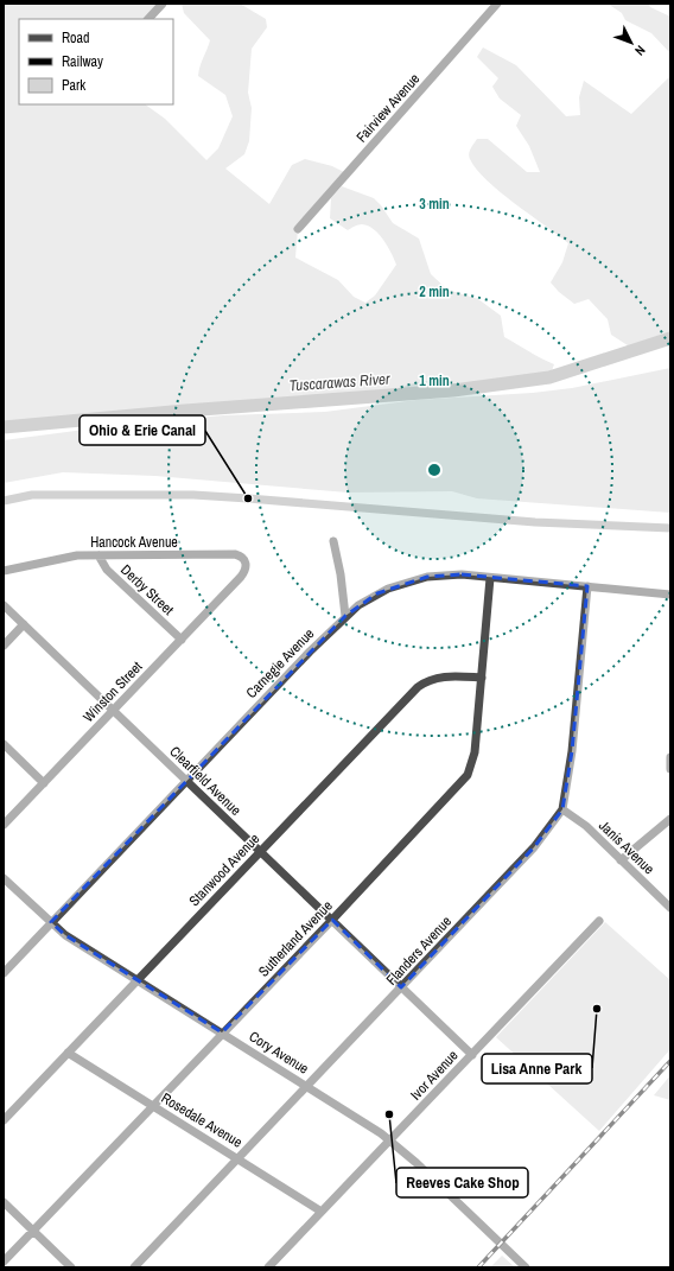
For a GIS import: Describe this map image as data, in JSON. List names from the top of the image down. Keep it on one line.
{"streets":{"street":["Fairview Avenue","Hancock Avenue","Derby Street","Carnegie Avenue","Winston Street","Clearfield Avenue","Janis Avenue","Stanwood Avenue","Sutherland Avenue","Flanders Avenue","Cory Avenue","Ivor Avenue","Rosedale Avenue"]},"crossings":[["Hancock Avenue","Derby Street"],["Hancock Avenue","Winston Street"],["Derby Street","Winston Street"],["Carnegie Avenue","Clearfield Avenue"],["Carnegie Avenue","Sutherland Avenue"],["Carnegie Avenue","Flanders Avenue"],["Carnegie Avenue","Cory Avenue"],["Winston Street","Clearfield Avenue"],["Clearfield Avenue","Stanwood Avenue"],["Clearfield Avenue","Sutherland Avenue"],["Clearfield Avenue","Flanders Avenue"],["Clearfield Avenue","Ivor Avenue"],["Janis Avenue","Flanders Avenue"],["Stanwood Avenue","Sutherland Avenue"],["Stanwood Avenue","Cory Avenue"],["Stanwood Avenue","Rosedale Avenue"],["Sutherland Avenue","Cory Avenue"],["Sutherland Avenue","Rosedale Avenue"],["Flanders Avenue","Cory Avenue"],["Flanders Avenue","Rosedale Avenue"],["Cory Avenue","Ivor Avenue"],["Ivor Avenue","Rosedale Avenue"]],"water":["Tuscarawas River"],"places":["Ohio & Erie Canal","Lisa Anne Park","Reeves Cake Shop"],"legend":["Road","Railway","Park"],"north":"bottom right","rings":["3 min","2 min","1 min"]}
